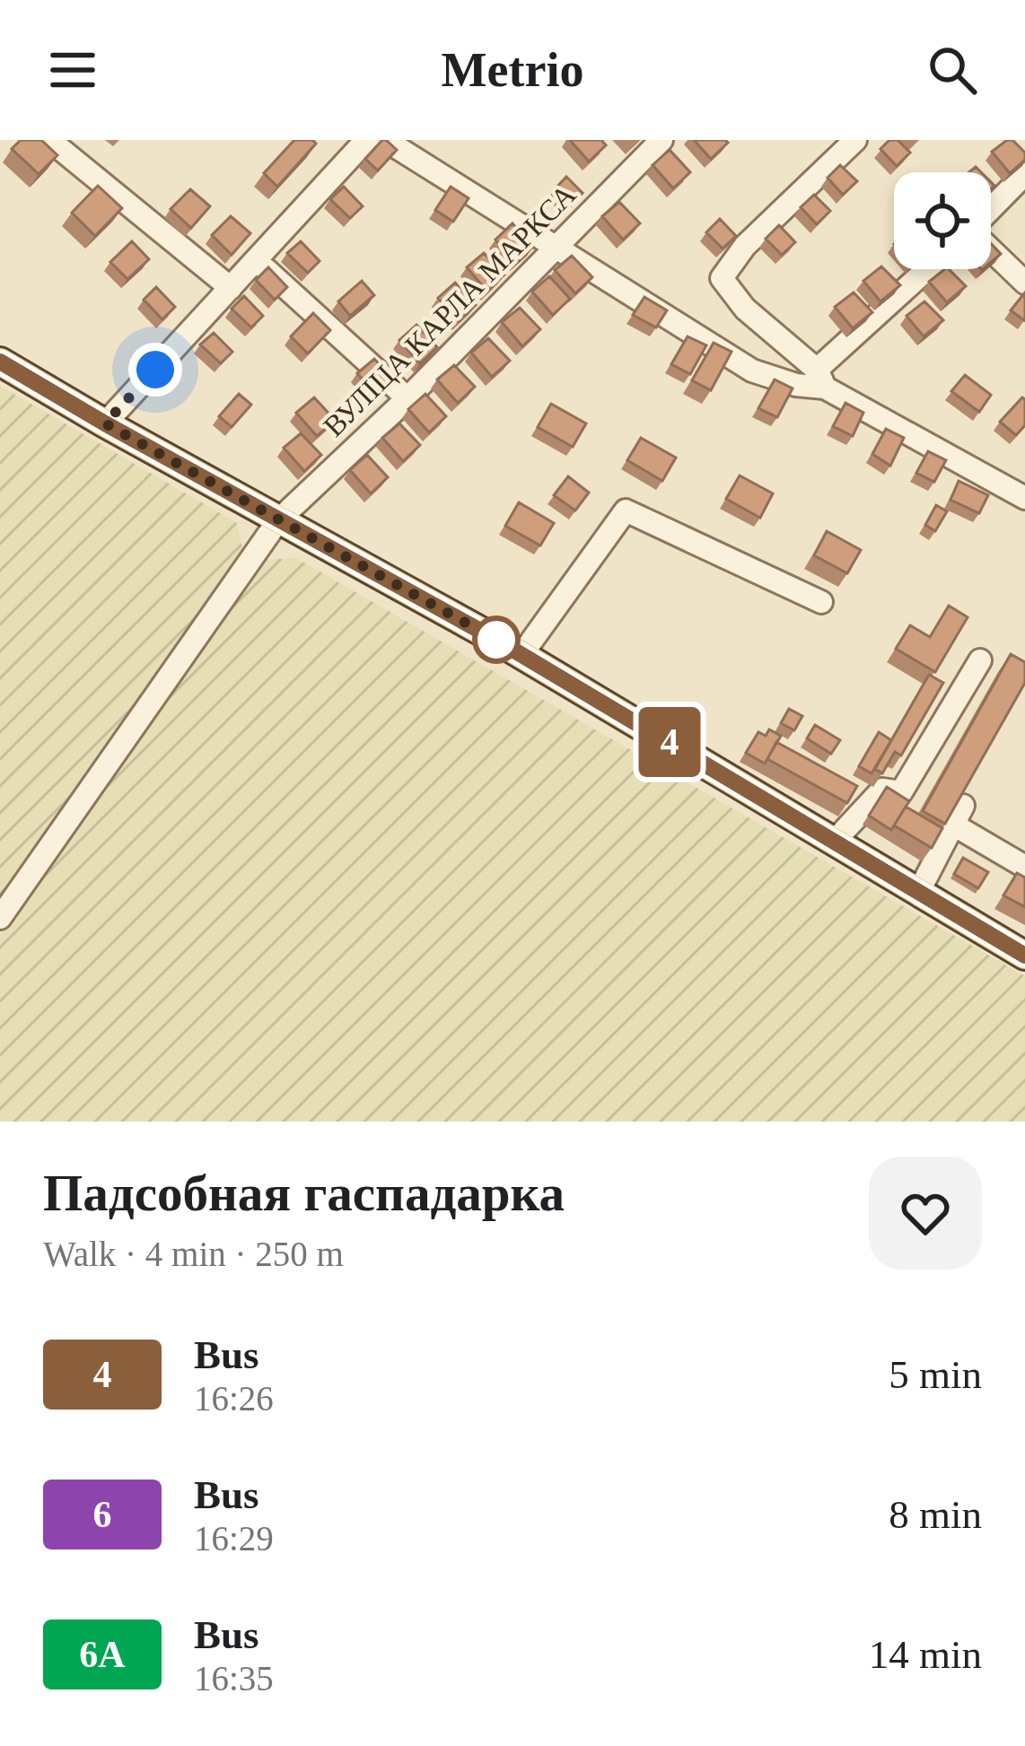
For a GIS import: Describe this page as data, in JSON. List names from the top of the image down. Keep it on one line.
{"streets":{"street":["ВУЛІЦА КАРЛА МАРКСА"]},"lines":["bus line 4"],"page":{"header":"Metrio","on_map":"4","heading":["Падсобная гаспадарка","Walk · 4 min · 250 m"],"list":[{"mark":"4","name":"Bus","note":"16:26","value":"5 min"},{"mark":"6","name":"Bus","note":"16:29","value":"8 min"},{"mark":"6А","name":"Bus","note":"16:35","value":"14 min"}]}}
